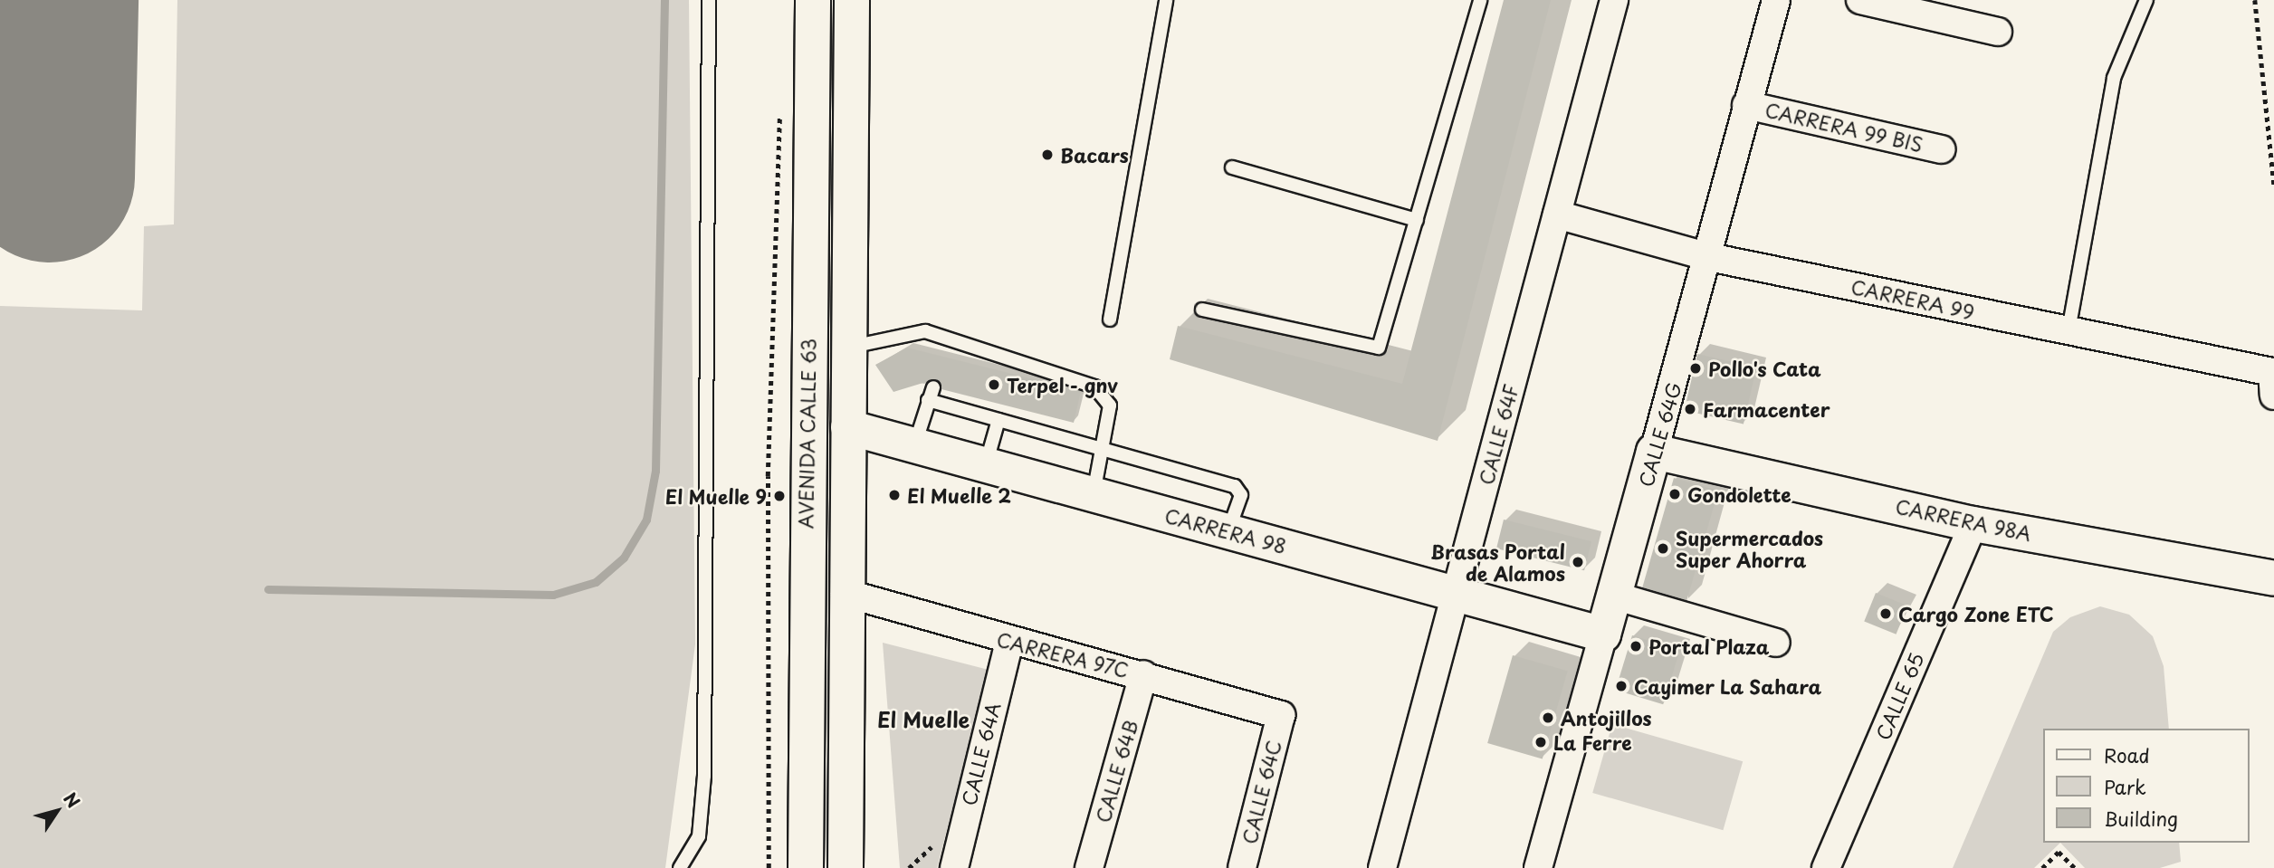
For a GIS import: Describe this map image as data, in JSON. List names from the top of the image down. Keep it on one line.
{"streets":{"main road":["AVENIDA CALLE 63","CALLE 64G","CARRERA 98A","CARRERA 98"],"street":["CARRERA 99 BIS","CARRERA 99","CALLE 64F","CARRERA 97C","CALLE 65","CALLE 64A","CALLE 64B","CALLE 64C"]},"crossings":[["CARRERA 99 BIS","CALLE 64G"],["CARRERA 99","CALLE 64F"],["CARRERA 99","CALLE 64G"],["CALLE 64F","CARRERA 98"],["CALLE 64G","CARRERA 98A"],["CALLE 64G","CARRERA 98"],["CARRERA 98A","CALLE 65"],["CARRERA 97C","CALLE 64A"],["CARRERA 97C","CALLE 64B"],["CARRERA 97C","CALLE 64C"]],"districts":["El Muelle"],"places":["Bacars","Pollo's Cata","Terpel - gnv","Farmacenter","Gondolette","El Muelle 2","El Muelle 9","Supermercados Super Ahorra","Brasas Portal de Alamos","Cargo Zone ETC","Portal Plaza","Cayimer La Sahara","Antojillos","La Ferre"],"legend":["Road","Park","Building"],"north":"top right"}
